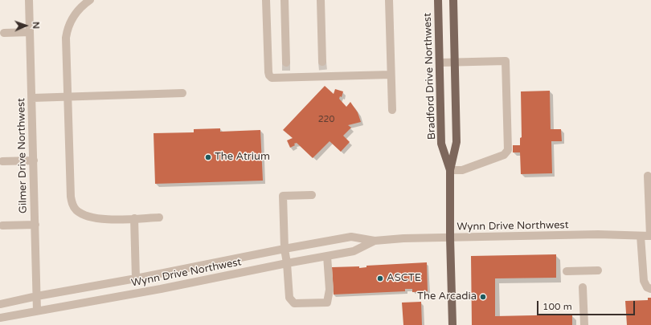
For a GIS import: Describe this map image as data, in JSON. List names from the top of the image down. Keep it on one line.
{"streets":{"main road":["Bradford Drive Northwest"],"street":["Gilmer Drive Northwest","Wynn Drive Northwest"]},"crossings":[["Bradford Drive Northwest","Wynn Drive Northwest"],["Gilmer Drive Northwest","Wynn Drive Northwest"]],"places":["The Atrium","ASCTE","The Arcadia"],"house_numbers":["220"],"scale_bar":"100 m","north":"right"}
